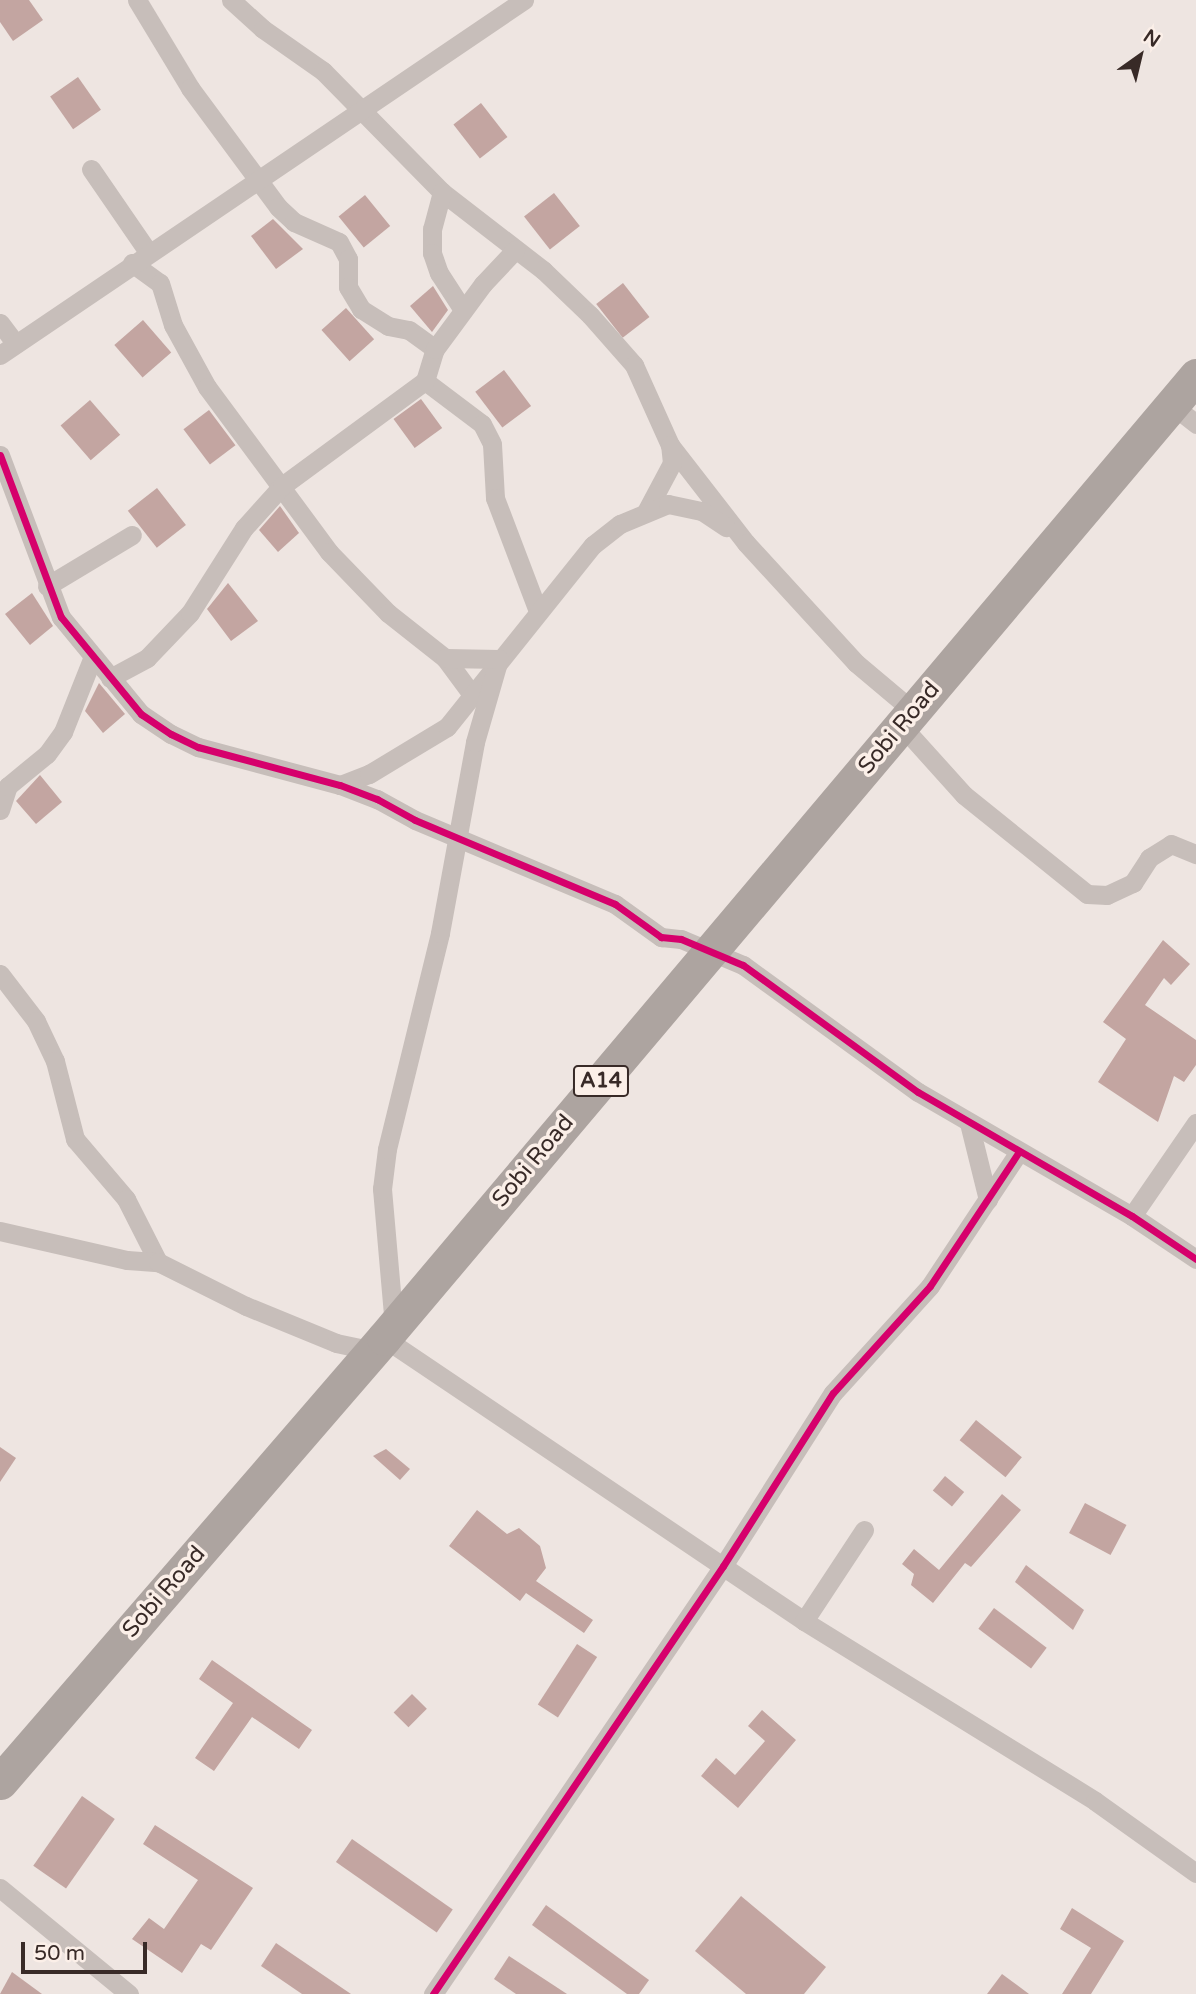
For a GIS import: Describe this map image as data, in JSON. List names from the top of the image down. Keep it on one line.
{"streets":{"highway":["Sobi Road","A14"]},"scale_bar":"50 m","north":"top right"}
